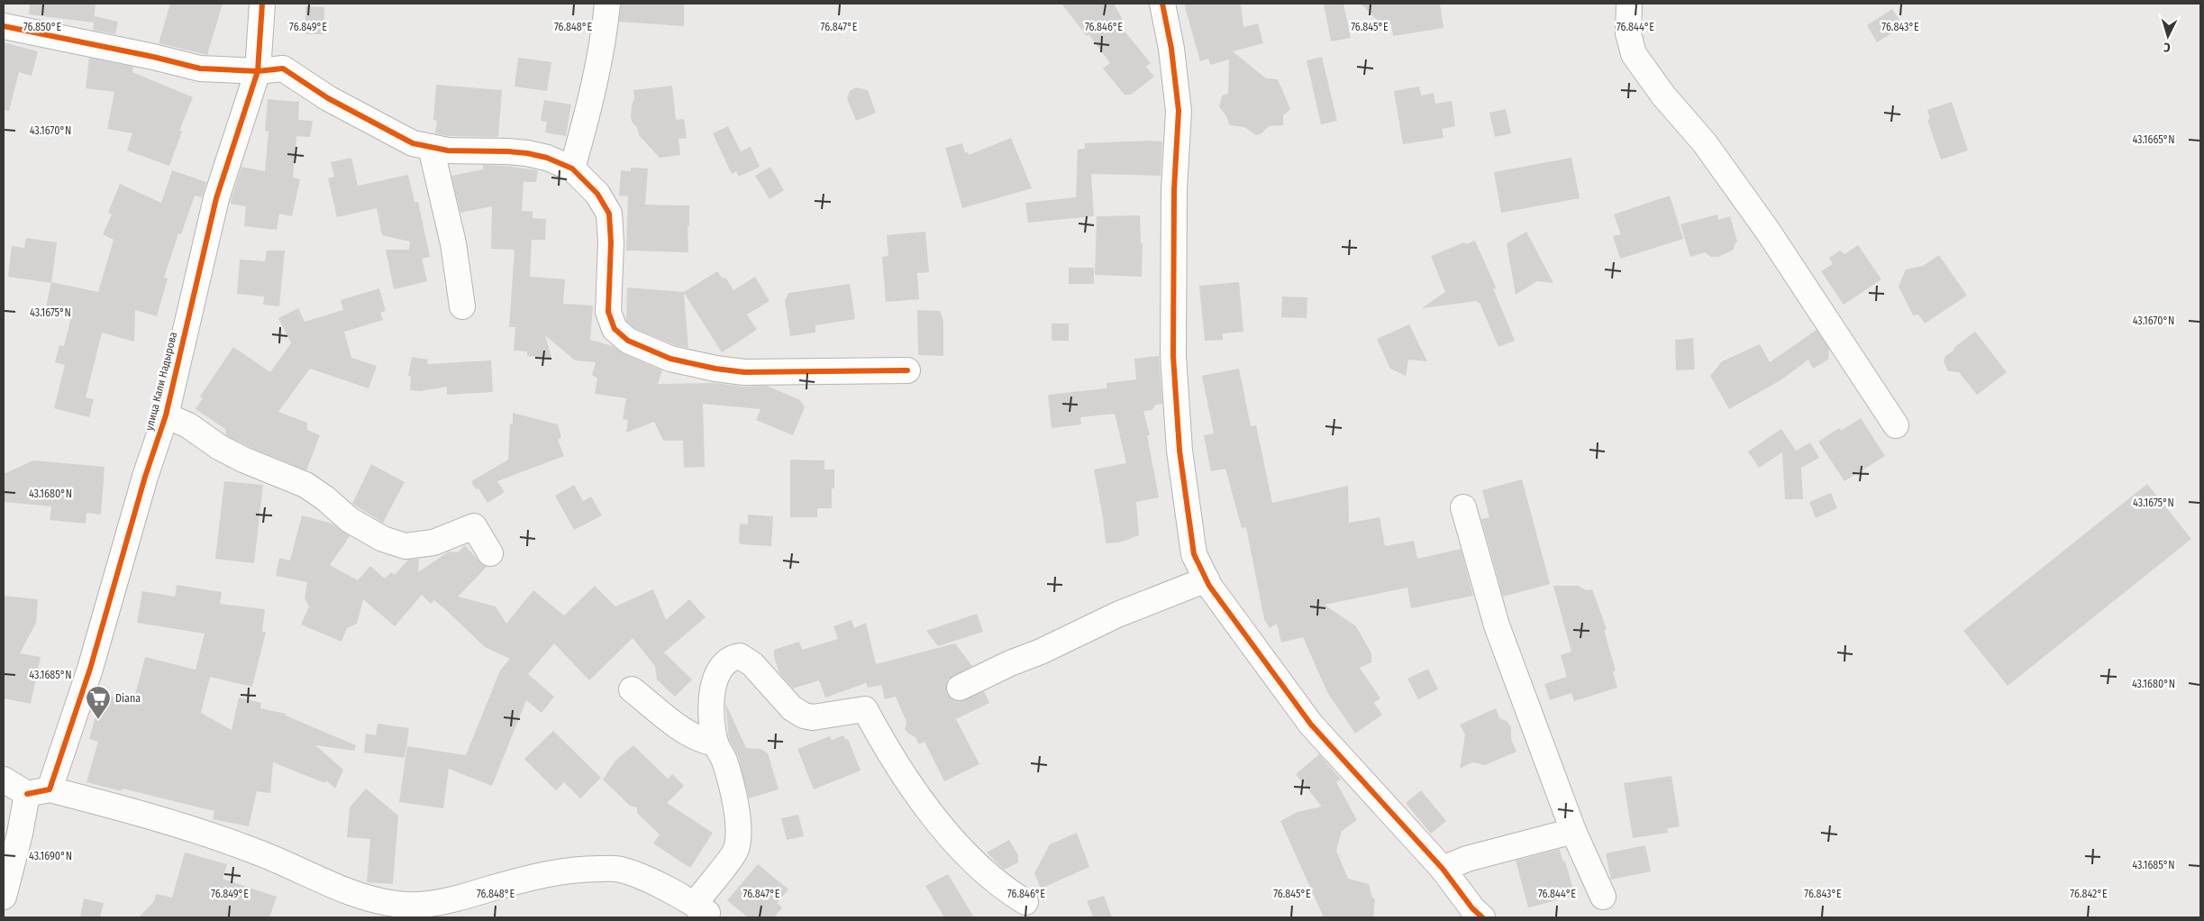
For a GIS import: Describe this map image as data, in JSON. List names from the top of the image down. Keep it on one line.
{"streets":{"street":["улица Кали Надырова"]},"places":{"supermarket":["Diana"]},"north":"bottom","coordinates":["76.850°E","76.849°E","76.848°E","76.847°E","76.846°E","76.845°E","76.844°E","76.843°E","43.1670°N","43.1665°N","43.1675°N","43.1680°N","43.1685°N","43.1690°N","76.842°E"]}
